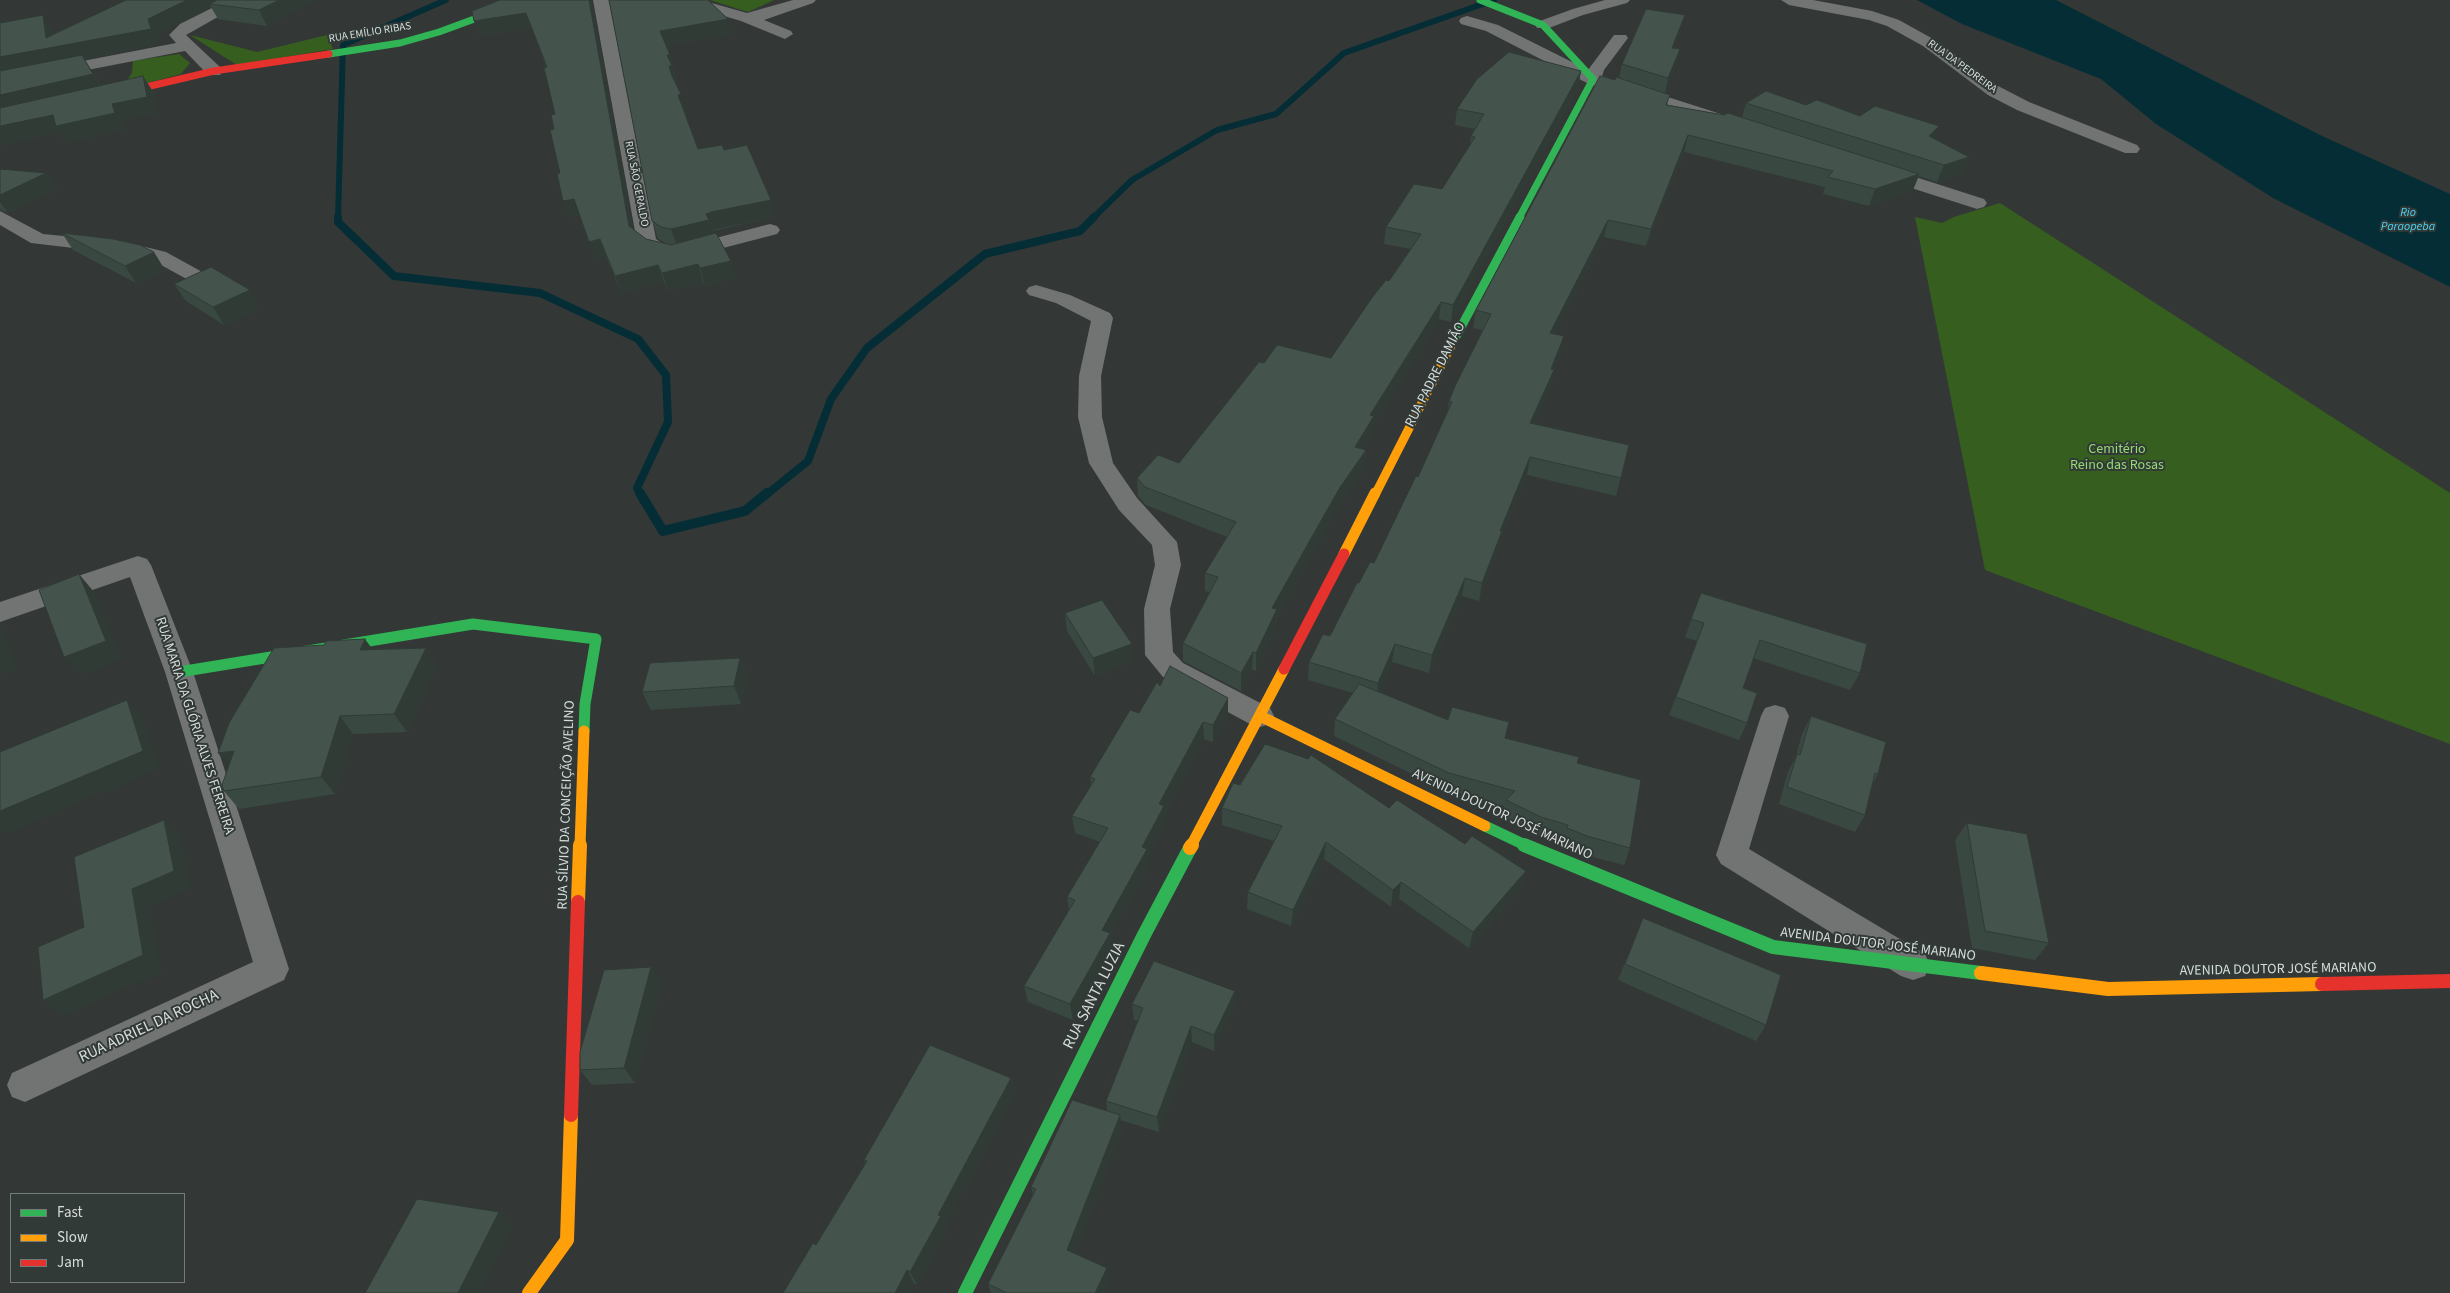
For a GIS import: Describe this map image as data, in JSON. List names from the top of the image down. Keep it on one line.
{"streets":{"street":["RUA EMÍLIO RIBAS","RUA DA PEDREIRA","RUA SÃO GERALDO","RUA PADRE DAMIÃO","RUA MARIA DA GLÓRIA ALVES FERREIRA","RUA SÍLVIO DA CONCEIÇÃO AVELINO","AVENIDA DOUTOR JOSÉ MARIANO","RUA SANTA LUZIA","RUA ADRIEL DA ROCHA"]},"crossings":[["RUA PADRE DAMIÃO","AVENIDA DOUTOR JOSÉ MARIANO"],["RUA PADRE DAMIÃO","RUA SANTA LUZIA"],["RUA MARIA DA GLÓRIA ALVES FERREIRA","RUA SÍLVIO DA CONCEIÇÃO AVELINO"],["RUA MARIA DA GLÓRIA ALVES FERREIRA","RUA ADRIEL DA ROCHA"],["AVENIDA DOUTOR JOSÉ MARIANO","RUA SANTA LUZIA"]],"water":["Rio Paraopeba"],"parks":["Cemitério Reino das Rosas"],"legend":["Fast","Slow","Jam"]}
